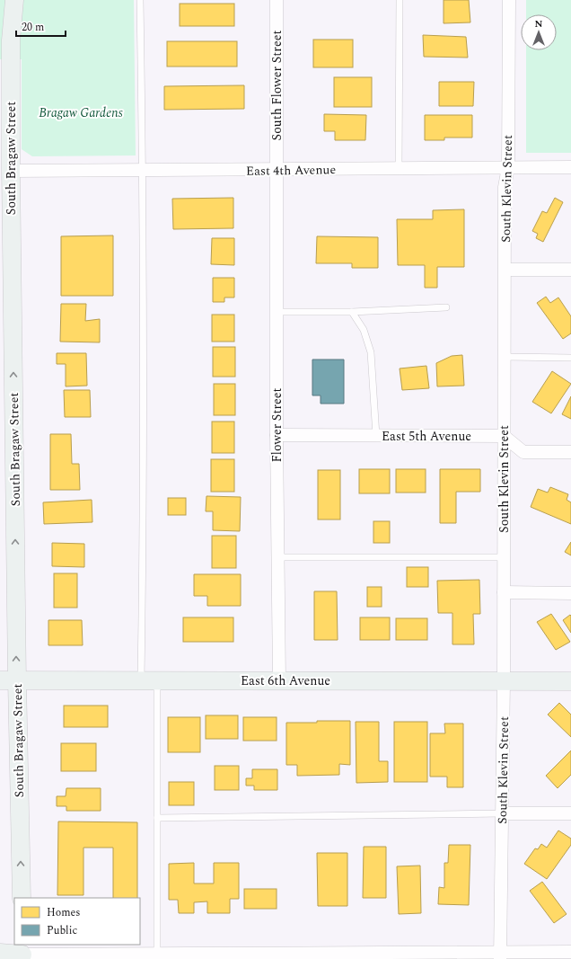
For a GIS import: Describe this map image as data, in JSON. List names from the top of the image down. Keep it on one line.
{"streets":{"main road":["South Bragaw Street","East 6th Avenue"],"street":["South Flower Street","East 4th Avenue","South Klevin Street","Flower Street","East 5th Avenue"]},"crossings":[["South Flower Street","East 4th Avenue"],["South Flower Street","Flower Street"],["South Bragaw Street","East 4th Avenue"],["South Bragaw Street","East 6th Avenue"],["East 4th Avenue","South Klevin Street"],["East 4th Avenue","Flower Street"],["South Klevin Street","East 5th Avenue"],["South Klevin Street","East 6th Avenue"],["Flower Street","East 5th Avenue"],["Flower Street","East 6th Avenue"]],"one_way":["South Bragaw Street"],"parks":["Bragaw Gardens"],"legend":["Homes","Public"],"scale_bar":"20 m","north":"top"}
